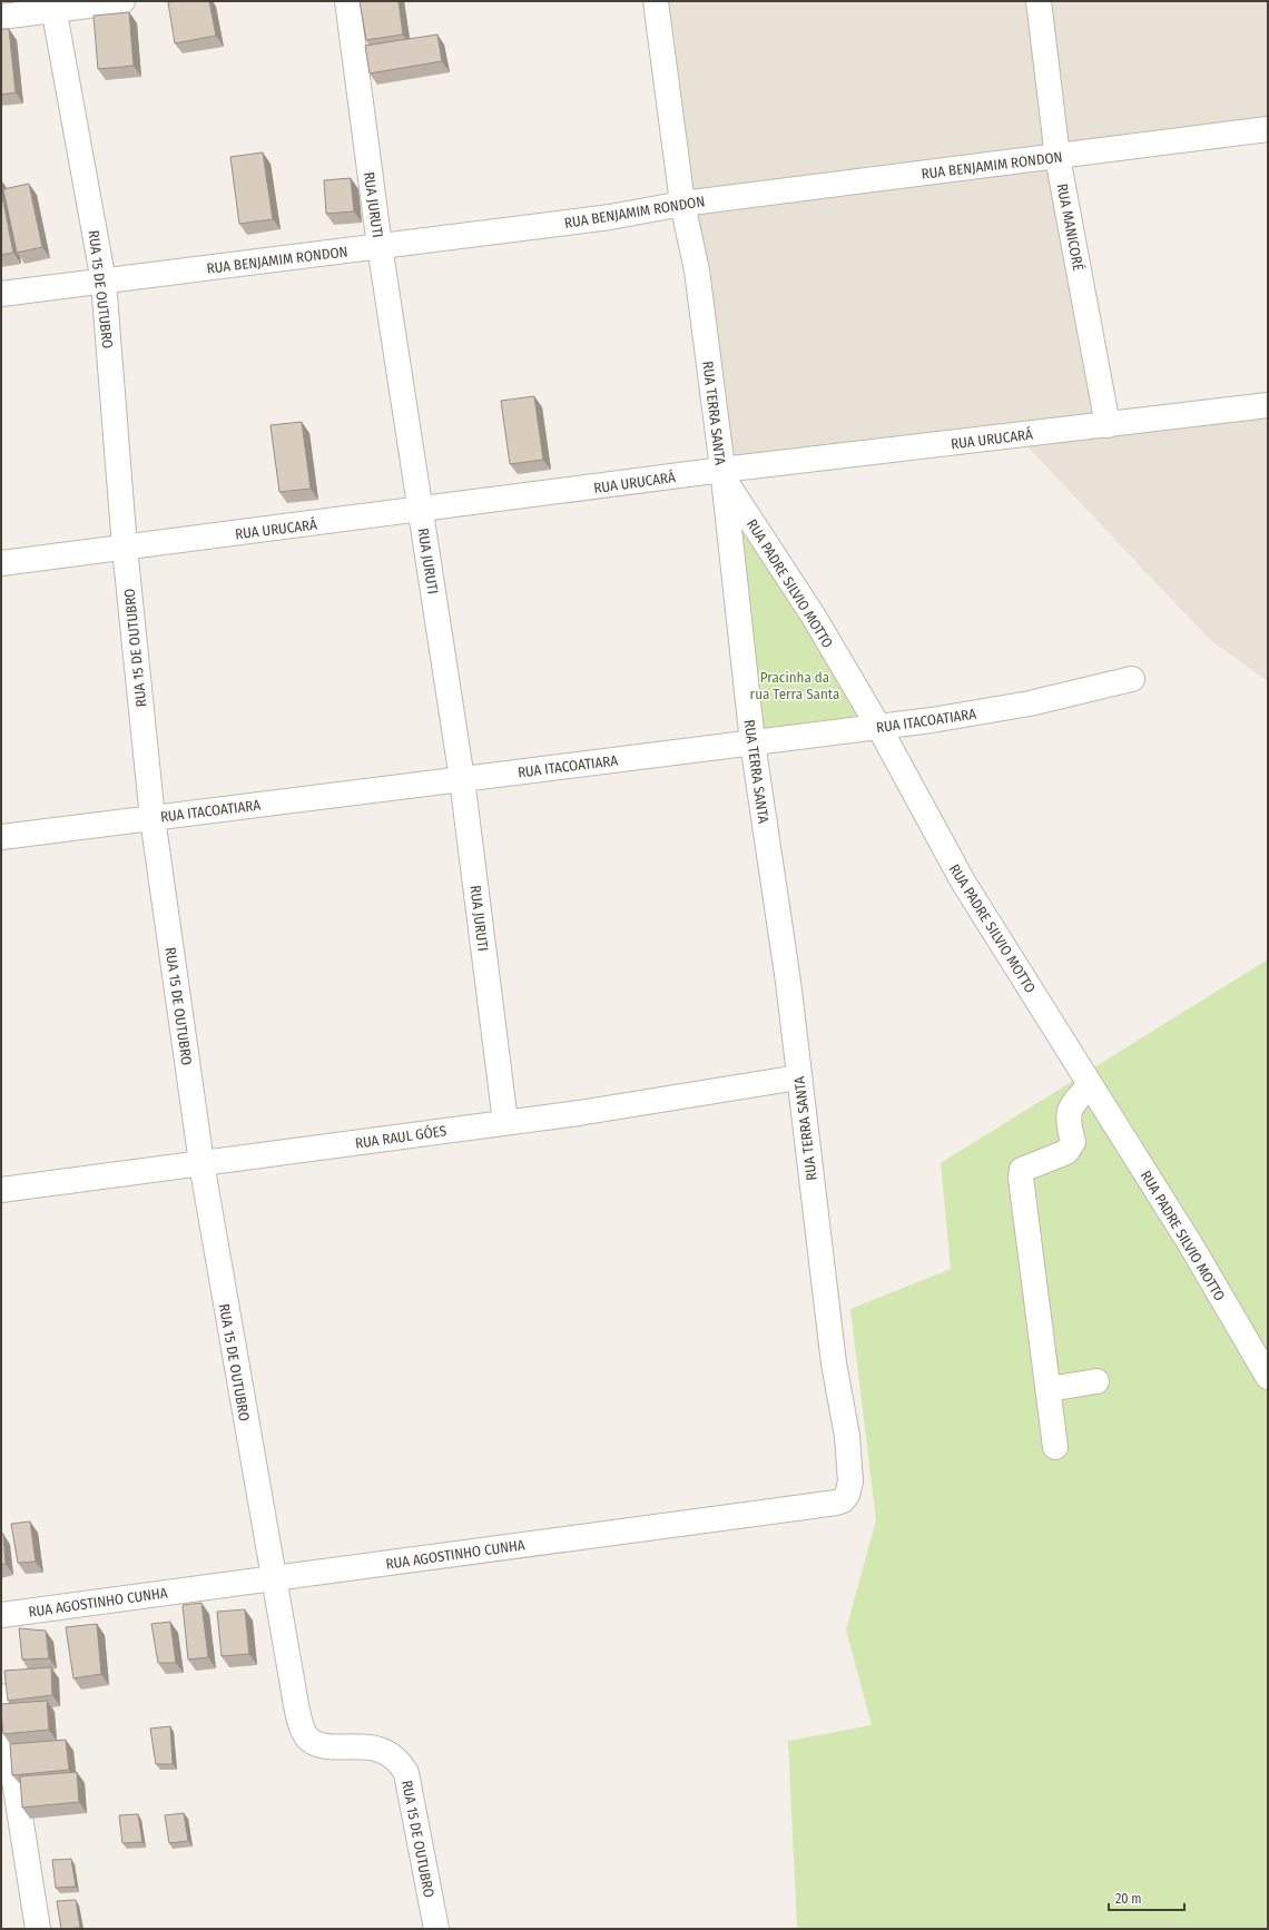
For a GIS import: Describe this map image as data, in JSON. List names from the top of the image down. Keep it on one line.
{"streets":{"street":["RUA BENJAMIM RONDON","RUA JURUTI","RUA MANICORÉ","RUA 15 DE OUTUBRO","RUA TERRA SANTA","RUA URUCARÁ","RUA PADRE SILVIO MOTTO","RUA ITACOATIARA","RUA RAUL GÓES","RUA AGOSTINHO CUNHA"]},"crossings":[["RUA BENJAMIM RONDON","RUA JURUTI"],["RUA BENJAMIM RONDON","RUA MANICORÉ"],["RUA BENJAMIM RONDON","RUA 15 DE OUTUBRO"],["RUA BENJAMIM RONDON","RUA TERRA SANTA"],["RUA JURUTI","RUA URUCARÁ"],["RUA JURUTI","RUA ITACOATIARA"],["RUA JURUTI","RUA RAUL GÓES"],["RUA MANICORÉ","RUA URUCARÁ"],["RUA 15 DE OUTUBRO","RUA URUCARÁ"],["RUA 15 DE OUTUBRO","RUA ITACOATIARA"],["RUA 15 DE OUTUBRO","RUA RAUL GÓES"],["RUA 15 DE OUTUBRO","RUA AGOSTINHO CUNHA"],["RUA TERRA SANTA","RUA URUCARÁ"],["RUA TERRA SANTA","RUA PADRE SILVIO MOTTO"],["RUA TERRA SANTA","RUA ITACOATIARA"],["RUA TERRA SANTA","RUA RAUL GÓES"],["RUA TERRA SANTA","RUA AGOSTINHO CUNHA"],["RUA URUCARÁ","RUA PADRE SILVIO MOTTO"],["RUA PADRE SILVIO MOTTO","RUA ITACOATIARA"]],"parks":["Pracinha da rua Terra Santa"],"scale_bar":"20 m"}
